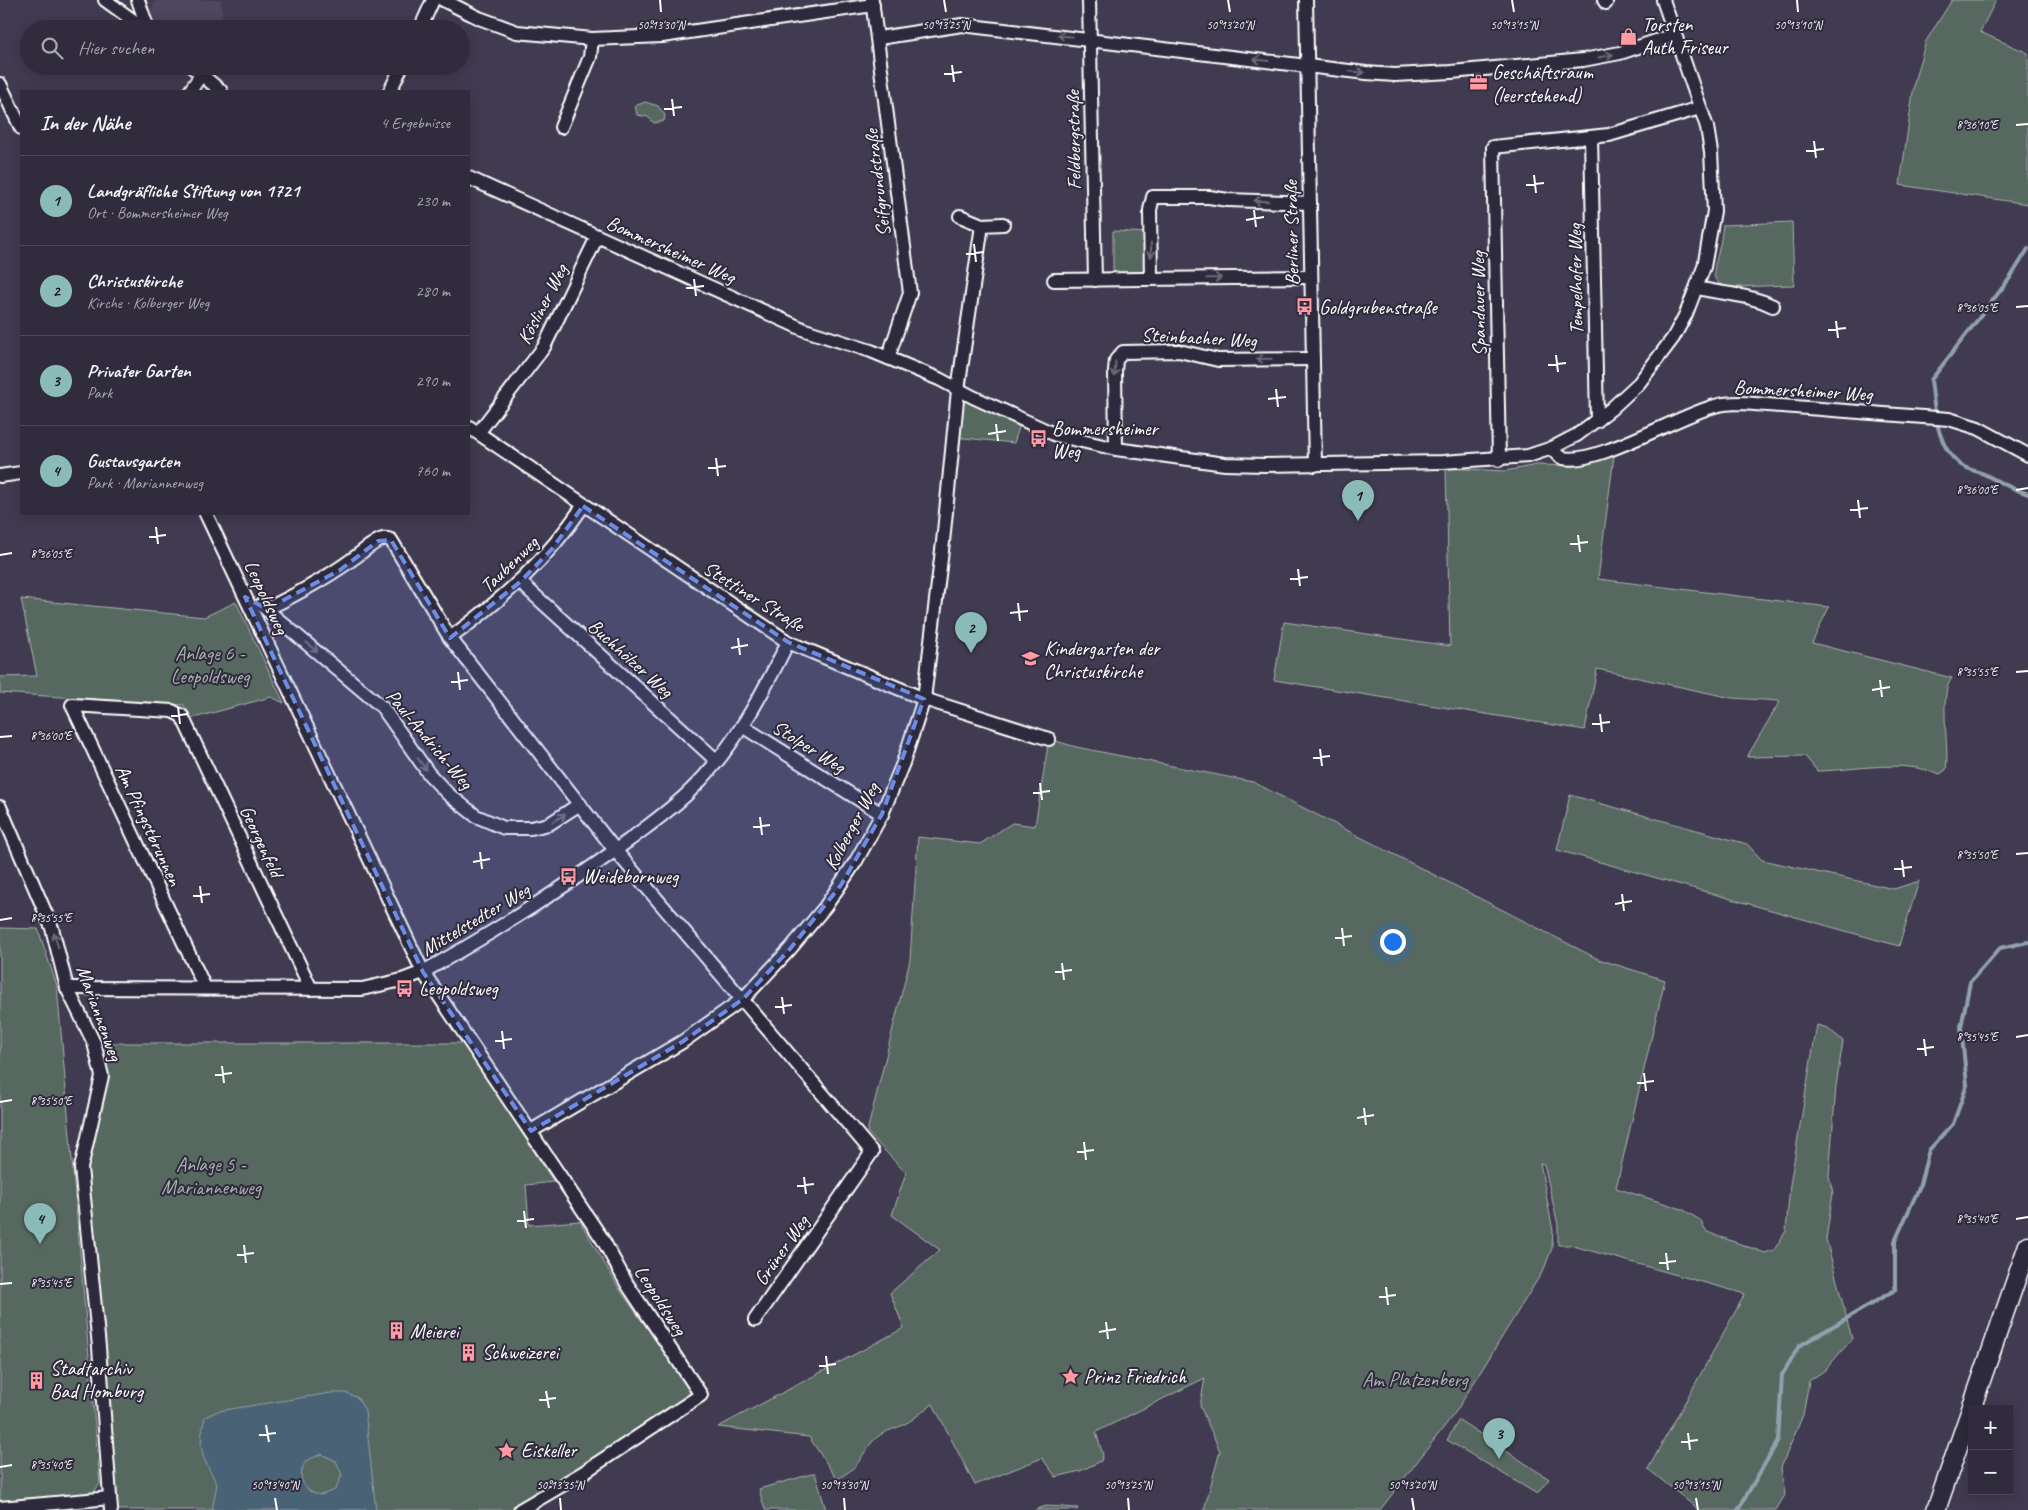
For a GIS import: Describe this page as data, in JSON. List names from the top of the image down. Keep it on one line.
{"streets":{"street":["Feldbergstraße","Seifgrundstraße","Berliner Straße","Bommersheimer Weg","Tempelhofer Weg","Kösliner Weg","Spandauer Weg","Steinbacher Weg","Taubenweg","Stettiner Straße","Leopoldsweg","Buchhölzer Weg","Paul-Andrich-Weg","Stolper Weg","Am Pfingstbrunnen","Kolberger Weg","Georgenfeld","Mittelstedter Weg","Mariannenweg","Grüner Weg"]},"crossings":[["Seifgrundstraße","Bommersheimer Weg"],["Berliner Straße","Bommersheimer Weg"],["Berliner Straße","Steinbacher Weg"],["Bommersheimer Weg","Tempelhofer Weg"],["Bommersheimer Weg","Kösliner Weg"],["Bommersheimer Weg","Spandauer Weg"],["Bommersheimer Weg","Steinbacher Weg"],["Bommersheimer Weg","Kolberger Weg"],["Tempelhofer Weg","Spandauer Weg"],["Kösliner Weg","Stettiner Straße"],["Taubenweg","Stettiner Straße"],["Taubenweg","Buchhölzer Weg"],["Stettiner Straße","Kolberger Weg"],["Stettiner Straße","Mittelstedter Weg"],["Leopoldsweg","Paul-Andrich-Weg"],["Leopoldsweg","Kolberger Weg"],["Leopoldsweg","Mittelstedter Weg"],["Buchhölzer Weg","Mittelstedter Weg"],["Stolper Weg","Kolberger Weg"],["Stolper Weg","Mittelstedter Weg"],["Am Pfingstbrunnen","Georgenfeld"],["Am Pfingstbrunnen","Mittelstedter Weg"],["Kolberger Weg","Grüner Weg"],["Georgenfeld","Mittelstedter Weg"],["Mittelstedter Weg","Mariannenweg"]],"parks":["Anlage 6 - Leopoldsweg","Anlage 5 - Mariannenweg","Am Platzenberg"],"places":{"shop":["Torsten Auth Friseur"],"office":["Geschäftsraum (leerstehend)"],"bus stop":["Goldgrubenstraße","Bommersheimer Weg","Weidebornweg","Leopoldsweg"],"school or university":["Kindergarten der Christuskirche"],"building":["Meierei","Schweizerei","Stadtarchiv Bad Homburg"],"place":["Prinz Friedrich","Eiskeller"]},"page":{"search":"Hier suchen","heading":["In der Nähe","4 Ergebnisse"],"list":[{"mark":"1","name":"Landgräfliche Stiftung von 1721","note":"Ort · Bommersheimer Weg","value":"230 m"},{"mark":"2","name":"Christuskirche","note":"Kirche · Kolberger Weg","value":"280 m"},{"mark":"3","name":"Privater Garten","note":"Park","value":"290 m"},{"mark":"4","name":"Gustavsgarten","note":"Park · Mariannenweg","value":"760 m"}],"pins":["1","2","4","3"],"map_buttons":["+","−"]},"coordinates":["50°13'30\"N","50°13'25\"N","50°13'20\"N","50°13'15\"N","50°13'10\"N","8°36'10\"E","8°36'05\"E","8°36'00\"E","8°35'55\"E","8°35'50\"E","8°35'45\"E","8°35'40\"E","50°13'40\"N","50°13'35\"N"]}
